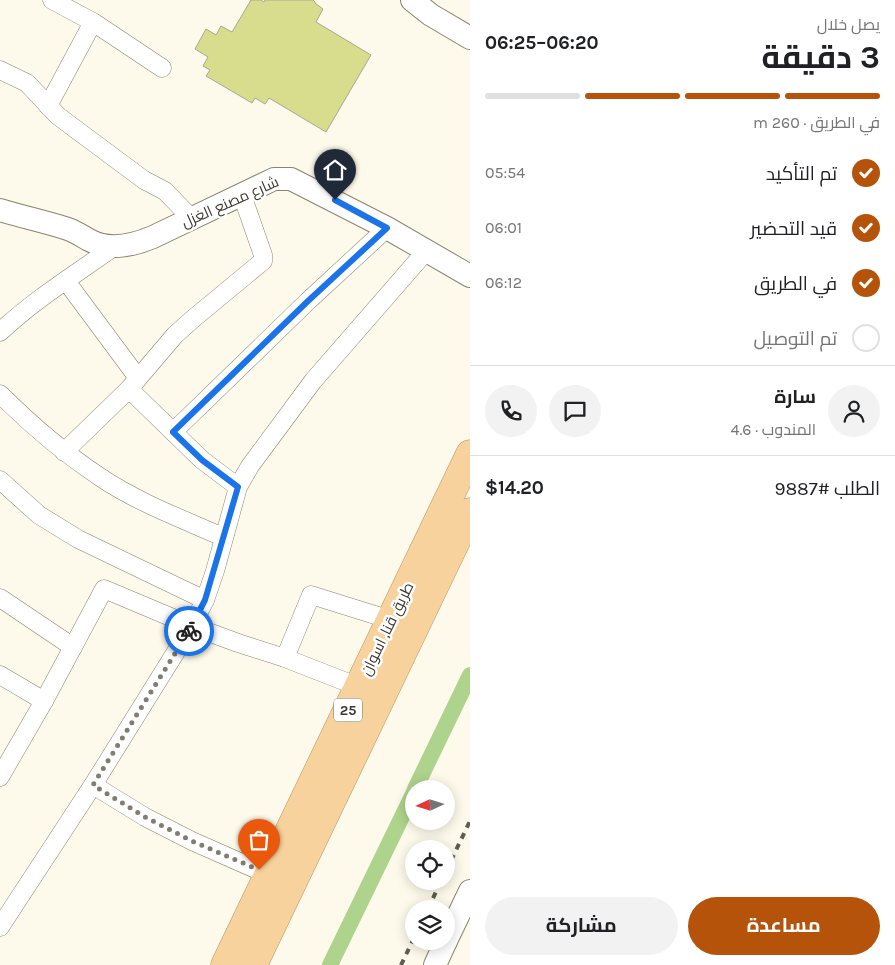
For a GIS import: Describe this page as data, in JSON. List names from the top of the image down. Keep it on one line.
{"streets":{"highway":["طريق قنا, اسوان","25"],"street":["شارع مصنع الغزل"]},"north":"left","page":{"heading":["3 دقيقة","يصل خلال","06:20–06:25"],"panel":["سارة","المندوب · 4.6","الطلب #9887","$14.20"],"bar":"في الطريق · 260 m","list":[["تم التأكيد","05:54"],["قيد التحضير","06:01"],["في الطريق","06:12"],"تم التوصيل"],"buttons":["مساعدة","مشاركة"]}}
